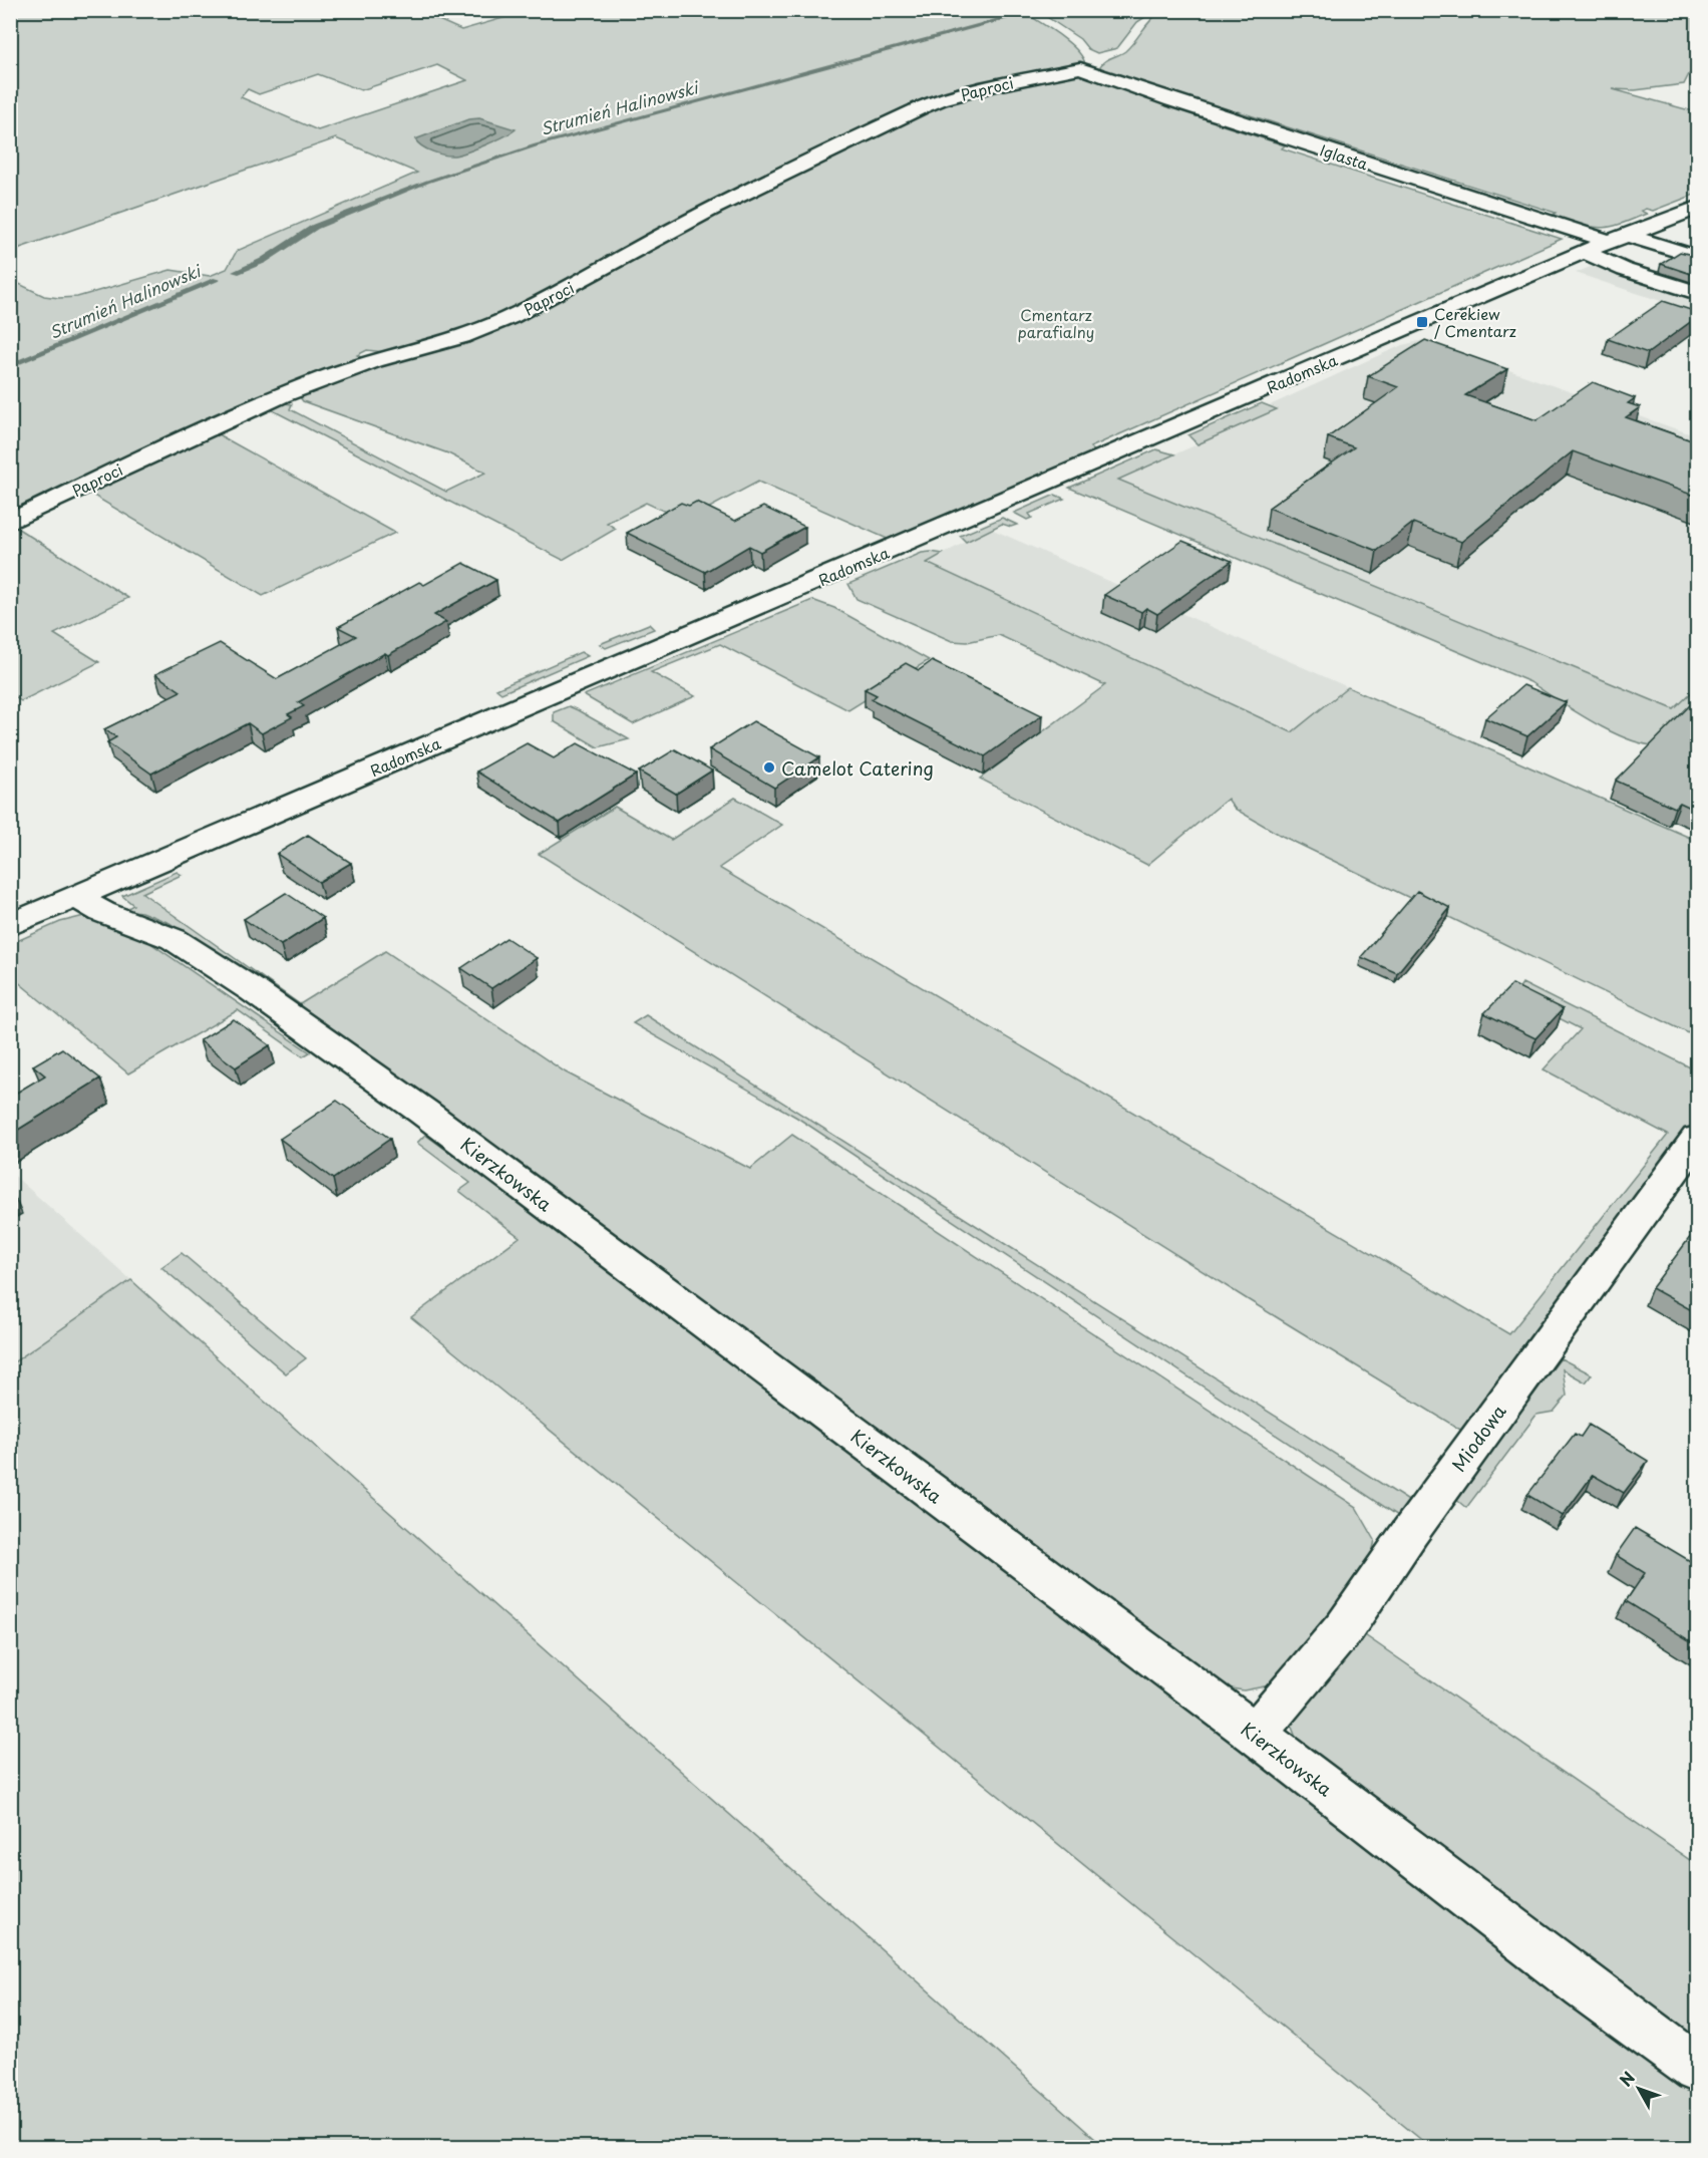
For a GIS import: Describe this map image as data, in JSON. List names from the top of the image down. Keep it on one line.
{"streets":{"street":["Paproci","Iglasta","Radomska","Kierzkowska","Miodowa"]},"crossings":[["Paproci","Iglasta"],["Iglasta","Radomska"],["Radomska","Kierzkowska"],["Kierzkowska","Miodowa"]],"water":["Strumień Halinowski"],"parks":["Cmentarz parafialny"],"places":{"transit":["Cerekiew / Cmentarz"],"other":["Camelot Catering"]},"north":"top left"}
